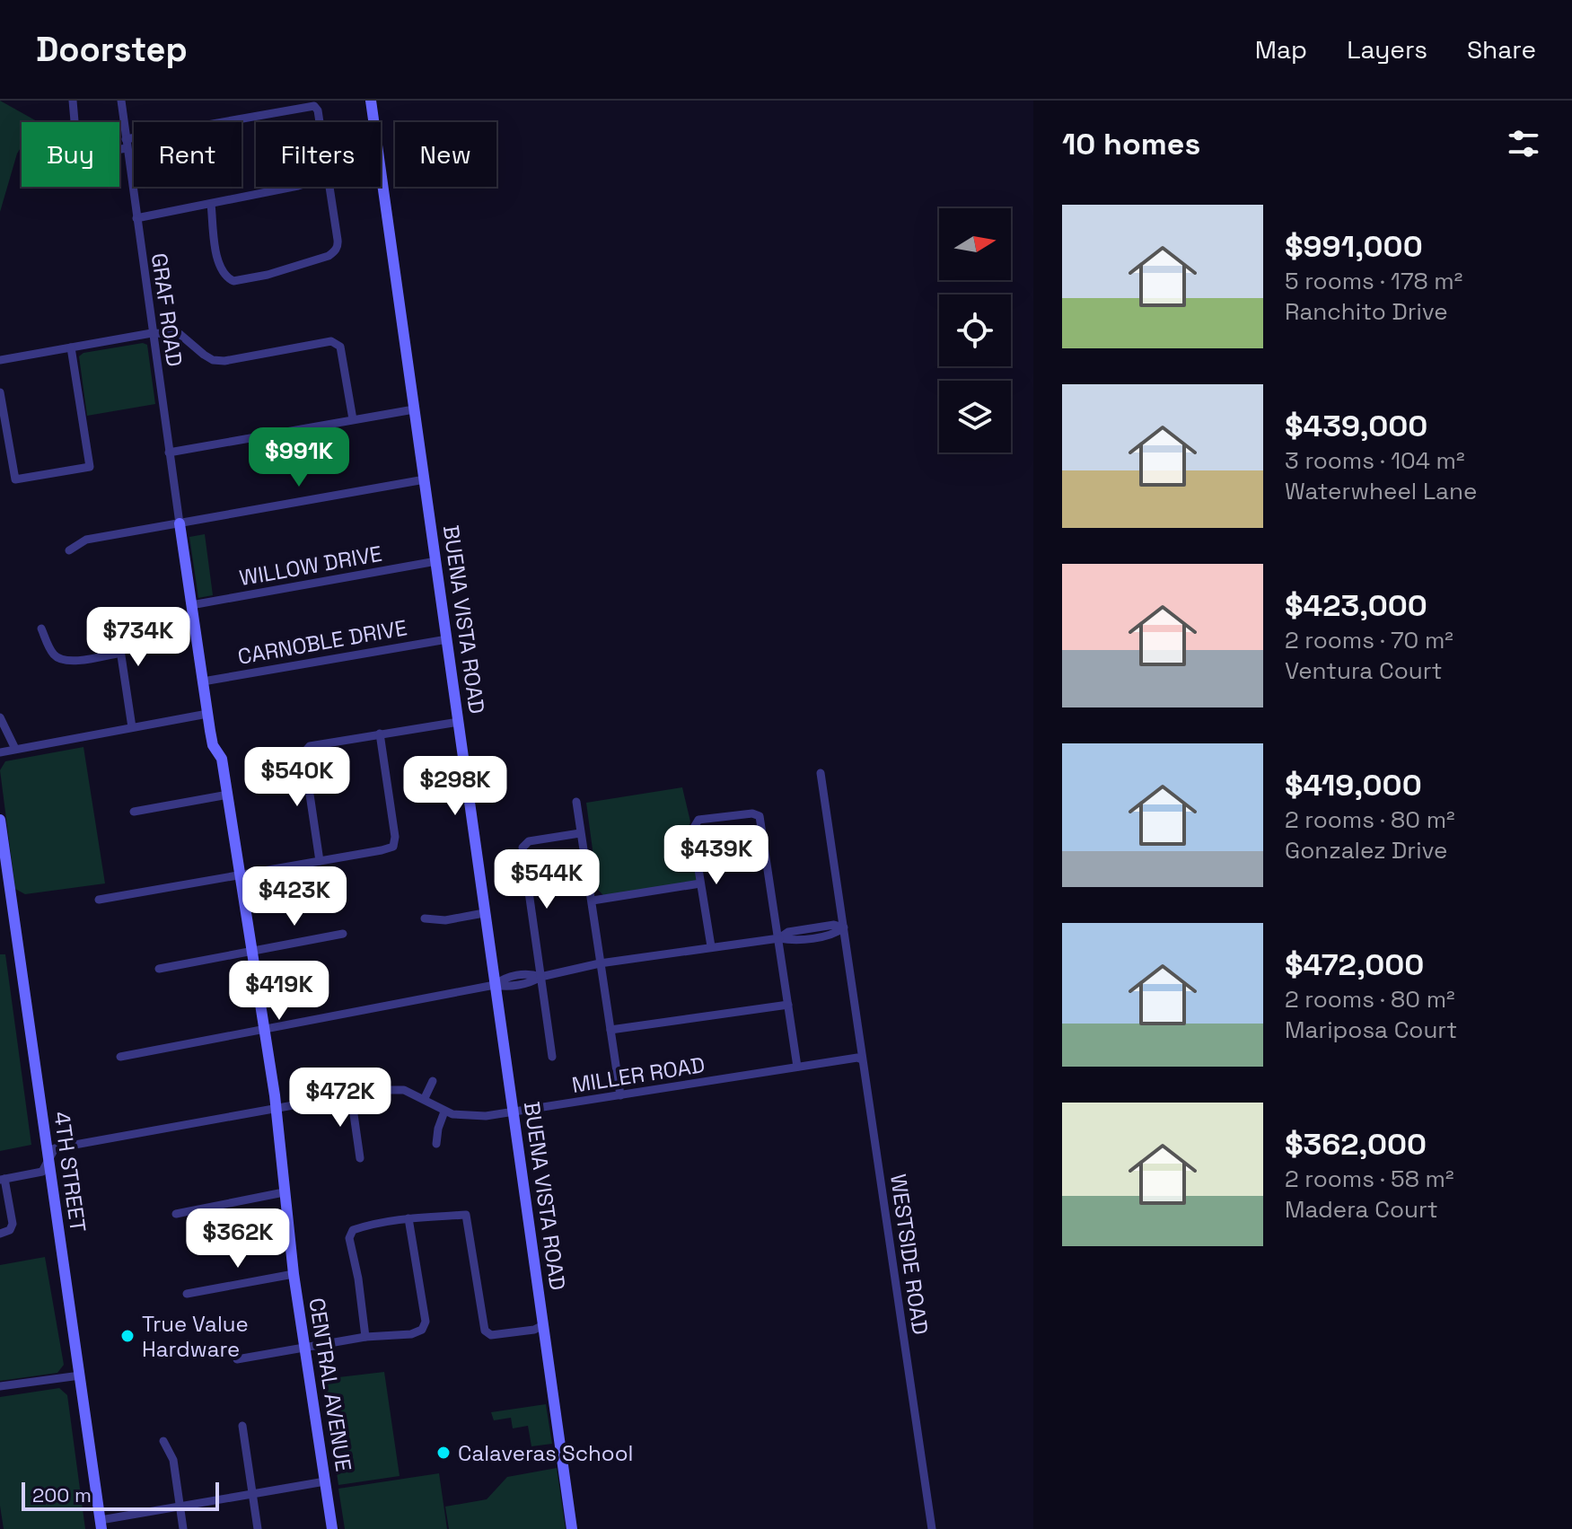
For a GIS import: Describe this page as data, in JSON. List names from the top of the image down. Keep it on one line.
{"streets":{"street":["GRAF ROAD","WILLOW DRIVE","BUENA VISTA ROAD","CARNOBLE DRIVE","MILLER ROAD","4TH STREET","WESTSIDE ROAD","CENTRAL AVENUE"]},"crossings":[["GRAF ROAD","CENTRAL AVENUE"],["WILLOW DRIVE","BUENA VISTA ROAD"],["WILLOW DRIVE","CENTRAL AVENUE"],["BUENA VISTA ROAD","CARNOBLE DRIVE"],["BUENA VISTA ROAD","MILLER ROAD"],["CARNOBLE DRIVE","CENTRAL AVENUE"],["MILLER ROAD","4TH STREET"],["MILLER ROAD","WESTSIDE ROAD"],["MILLER ROAD","CENTRAL AVENUE"]],"places":["True Value Hardware","Calaveras School"],"scale_bar":"200 m","north":"right","page":{"header":"Doorstep","nav":["Map","Layers","Share"],"heading":"10 homes","chip":["Buy","Rent","Filters","New"],"list":[{"name":"$991,000","note":"5 rooms · 178 m² · Ranchito Drive"},{"name":"$439,000","note":"3 rooms · 104 m² · Waterwheel Lane"},{"name":"$423,000","note":"2 rooms · 70 m² · Ventura Court"},{"name":"$419,000","note":"2 rooms · 80 m² · Gonzalez Drive"},{"name":"$472,000","note":"2 rooms · 80 m² · Mariposa Court"},{"name":"$362,000","note":"2 rooms · 58 m² · Madera Court"}],"price":["$991K","$734K","$540K","$298K","$439K","$544K","$423K","$419K","$472K","$362K"],"scale":"200 m"}}
